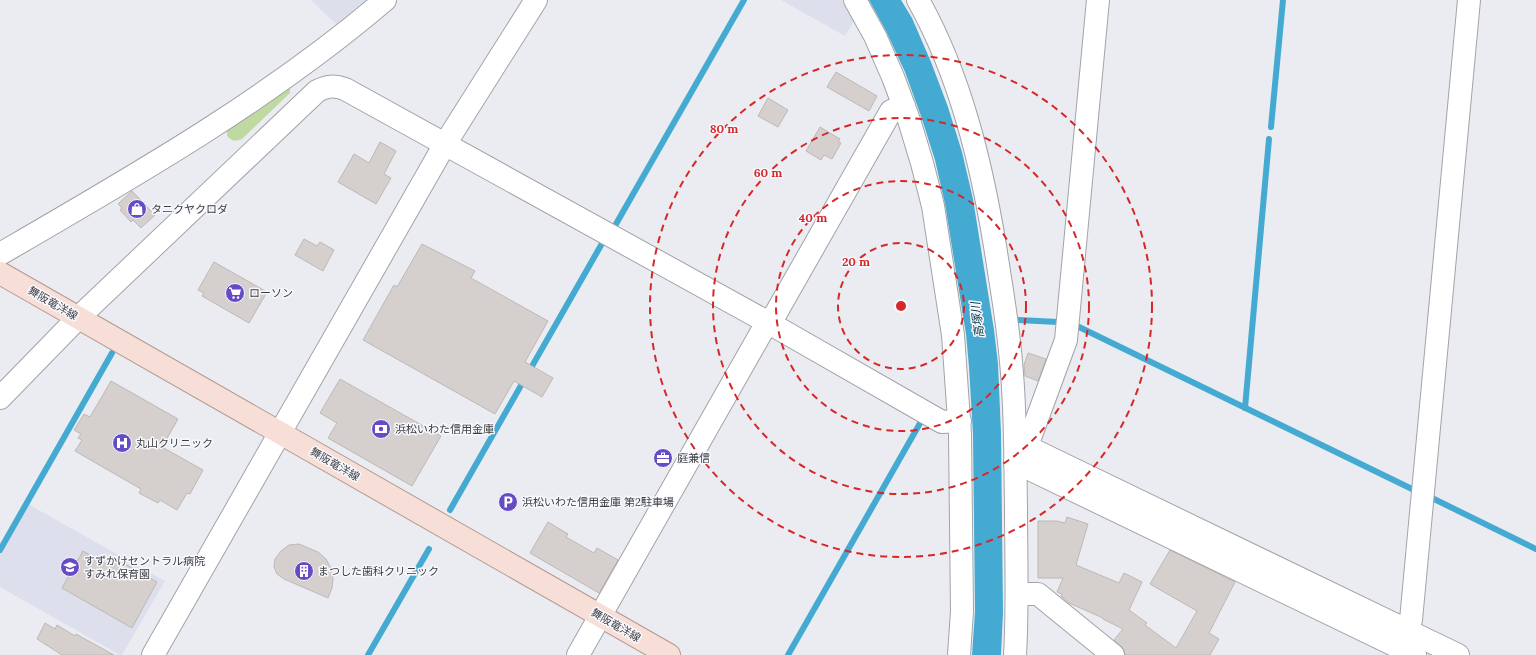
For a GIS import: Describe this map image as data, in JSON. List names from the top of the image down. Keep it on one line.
{"streets":{"main road":["舞阪竜洋線"]},"water":["高塚川"],"places":{"shop":["タニクヤクロダ"],"supermarket":["ローソン"],"bank":["浜松いわた信用金庫"],"hospital":["丸山クリニック"],"office":["庭兼信"],"parking":["浜松いわた信用金庫 第2駐車場"],"school or university":["すずかけセントラル病院 すみれ保育園"],"building":["まつした歯科クリニック"]},"rings":["80 m","60 m","40 m","20 m"]}
